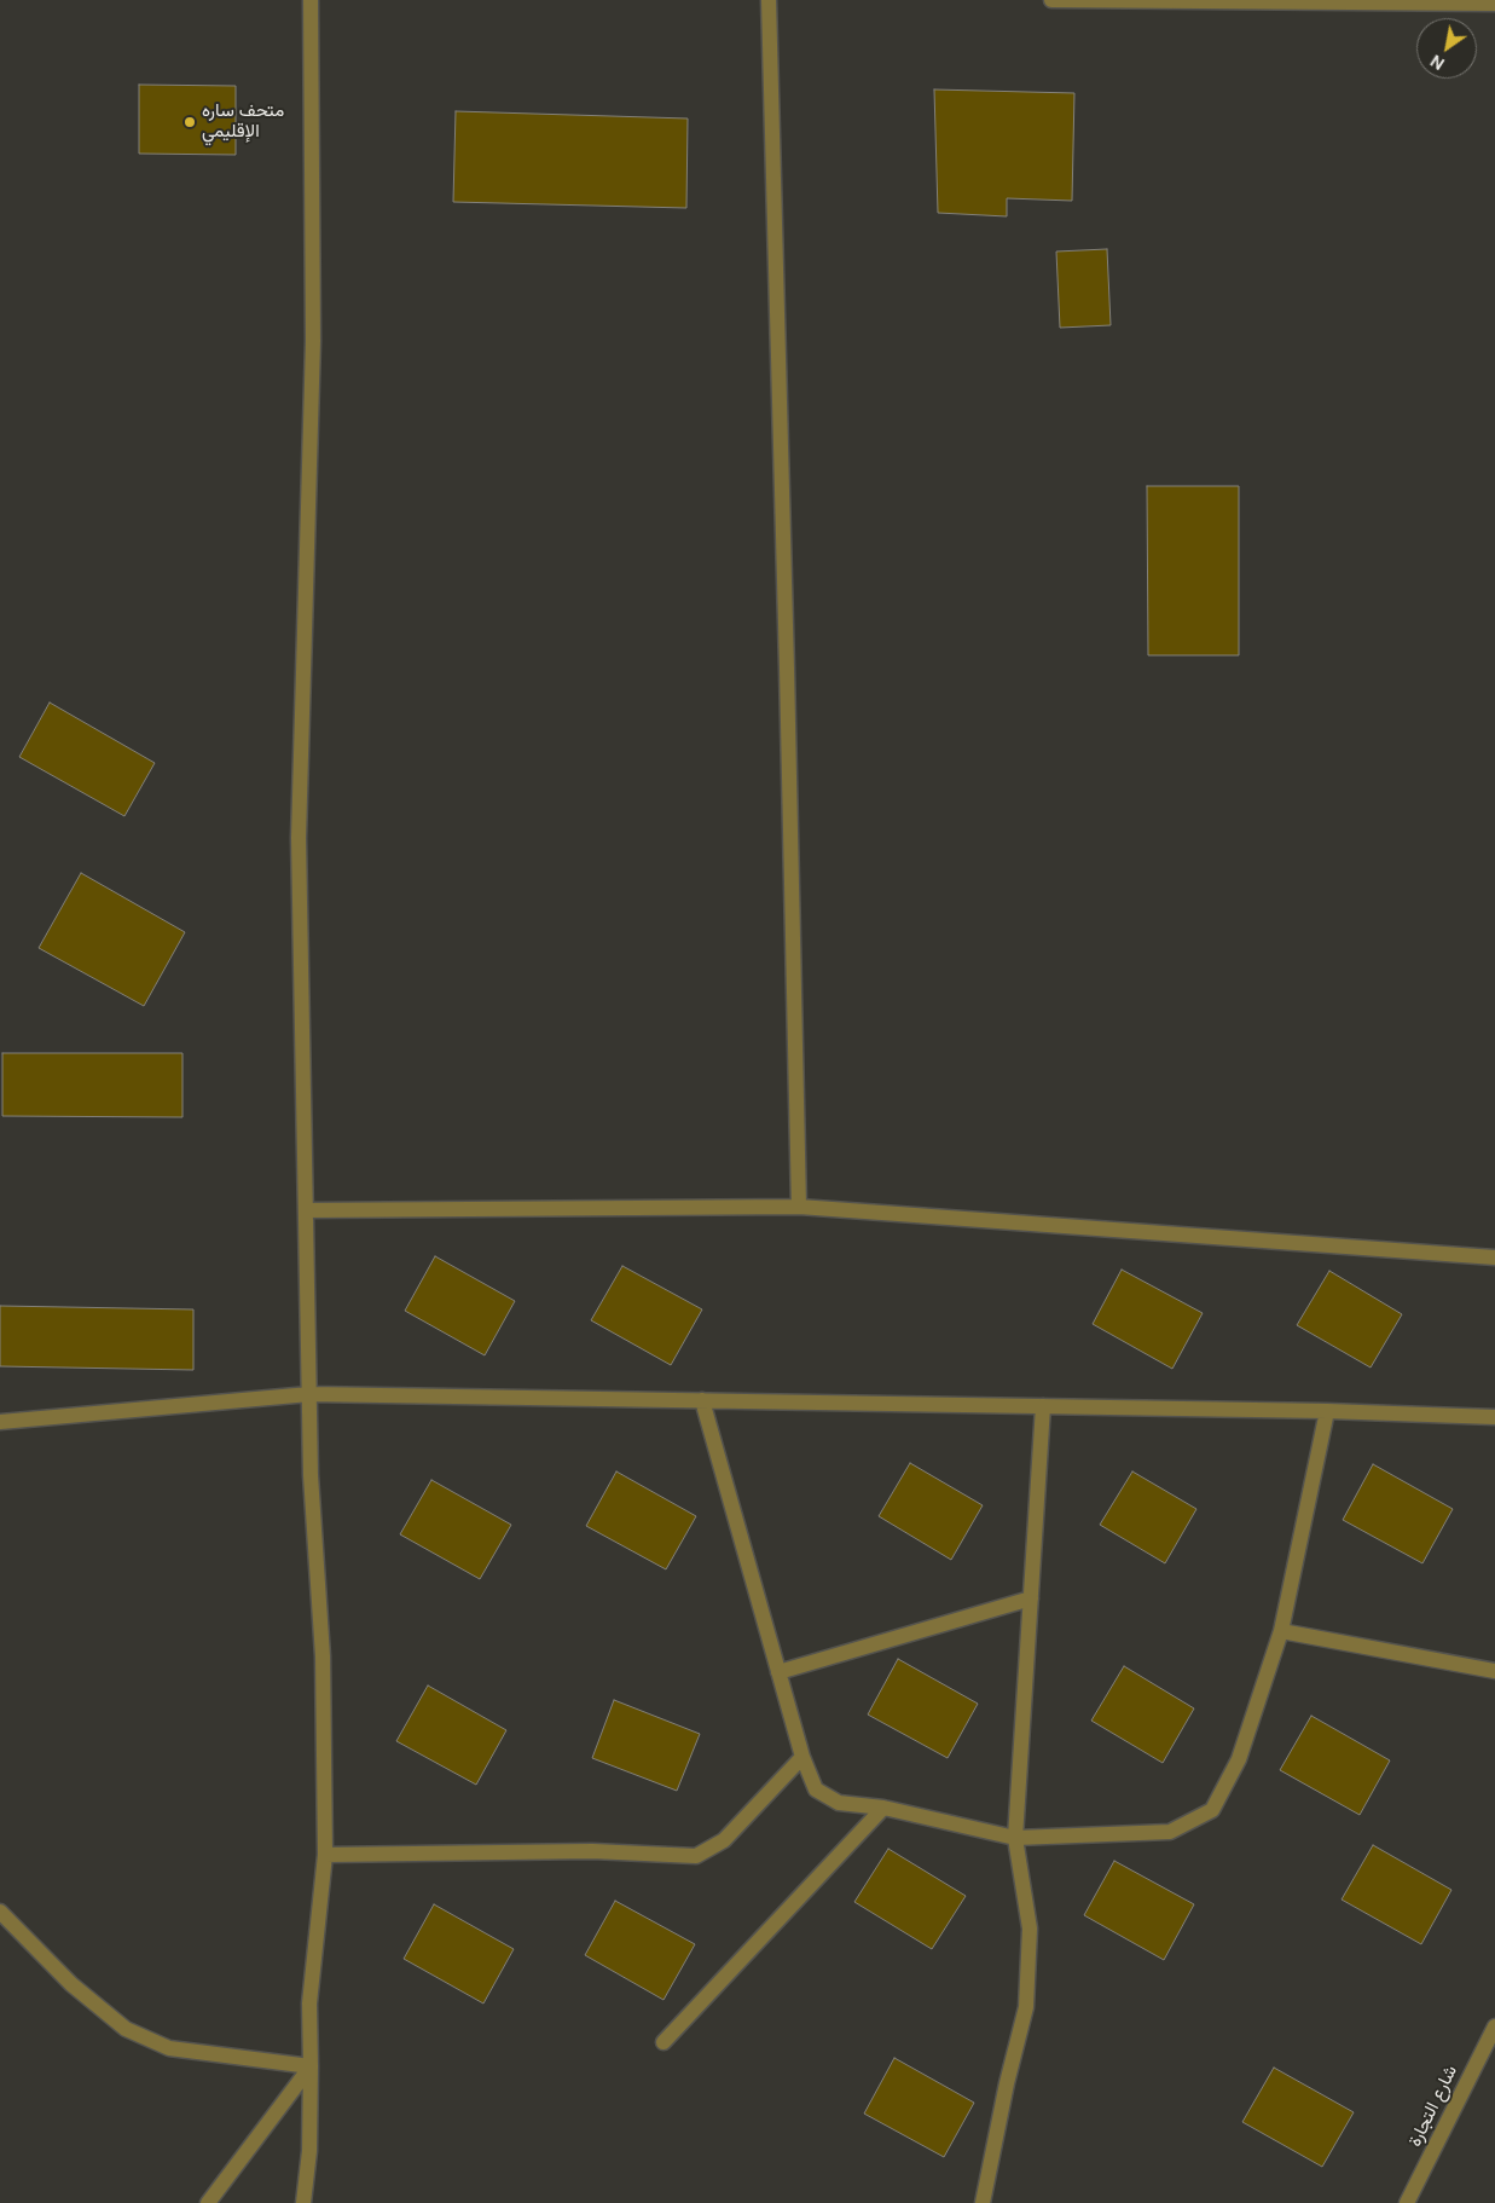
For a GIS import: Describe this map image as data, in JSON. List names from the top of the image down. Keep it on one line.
{"streets":{"street":["شارع التجارة"]},"places":["متحف ساره الإقليمي"],"north":"bottom left"}
